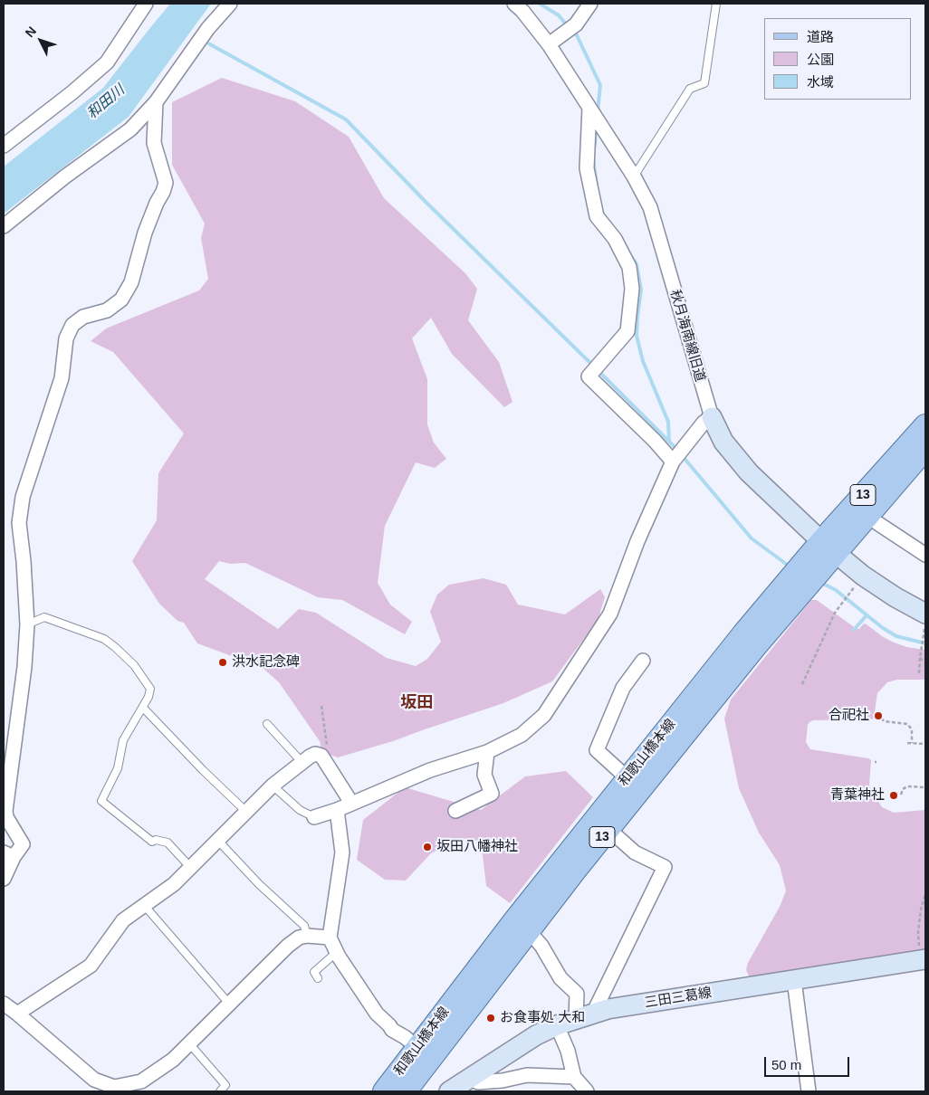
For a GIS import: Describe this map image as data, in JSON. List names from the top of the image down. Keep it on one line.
{"streets":{"main road":["秋月海南線旧道","13","和歌山橋本線","三田三葛線"]},"crossings":[["秋月海南線旧道","和歌山橋本線"]],"districts":["坂田"],"water":["和田川"],"places":["洪水記念碑","合祀社","青葉神社","坂田八幡神社","お食事処 大和"],"legend":["道路","公園","水域"],"scale_bar":"50 m","north":"top left"}
